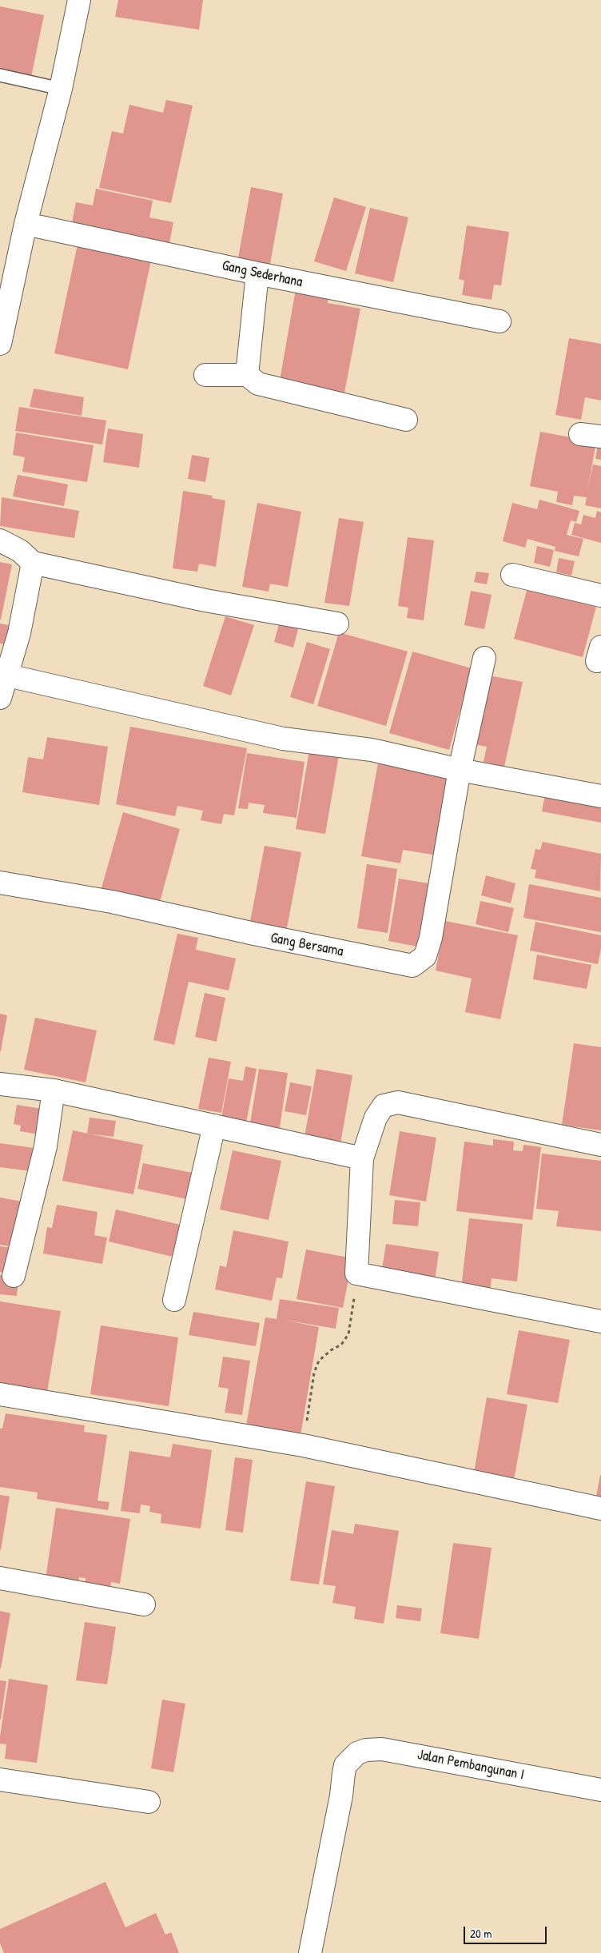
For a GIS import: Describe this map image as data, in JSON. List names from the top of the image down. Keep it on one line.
{"streets":{"street":["Gang Sederhana","Gang Bersama","Jalan Pembangunan I"]},"scale_bar":"20 m"}
